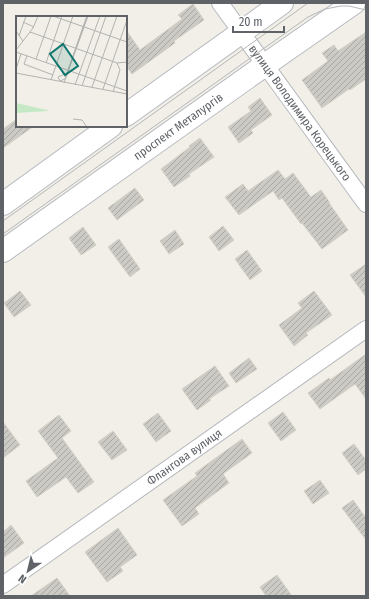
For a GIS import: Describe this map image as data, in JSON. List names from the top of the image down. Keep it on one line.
{"streets":{"main road":["проспект Металургів"],"street":["вулиця Володимира Корецького","Флангова вулиця"]},"crossings":[["вулиця Володимира Корецького","проспект Металургів"]],"scale_bar":"20 m","north":"bottom left"}
